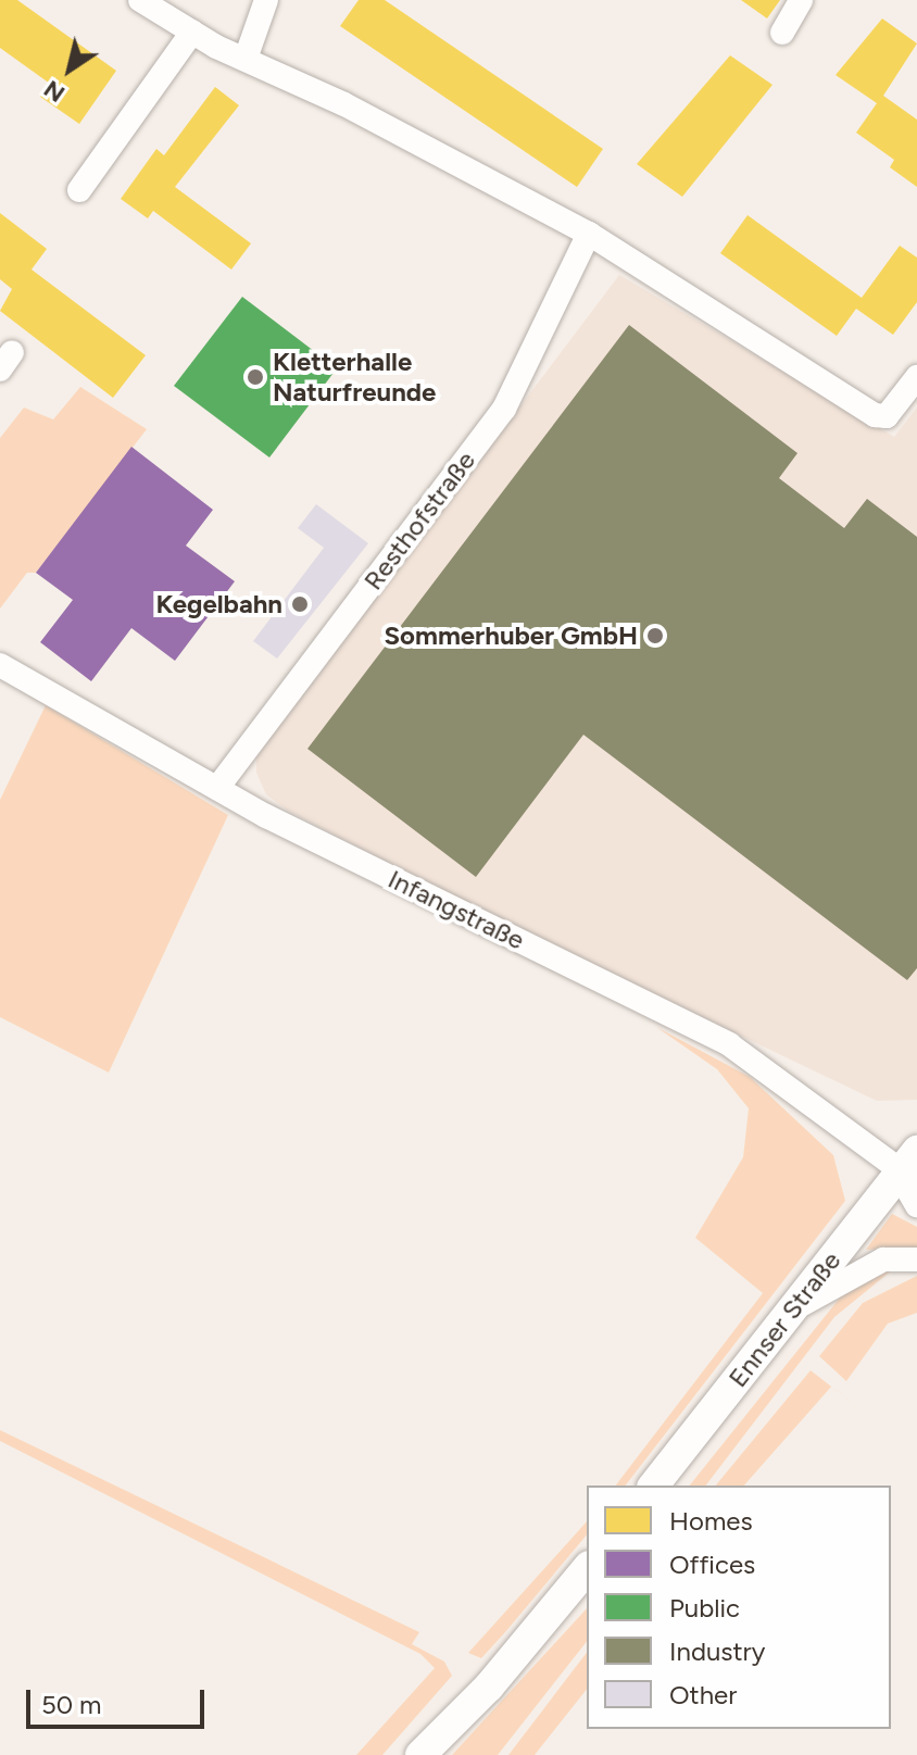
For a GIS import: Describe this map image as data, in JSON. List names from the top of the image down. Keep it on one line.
{"streets":{"main road":["Ennser Straße"],"street":["Resthofstraße","Infangstraße"]},"crossings":[["Resthofstraße","Infangstraße"],["Infangstraße","Ennser Straße"]],"places":["Kletterhalle Naturfreunde","Kegelbahn","Sommerhuber GmbH"],"legend":["Homes","Offices","Public","Industry","Other"],"scale_bar":"50 m","north":"bottom left"}
